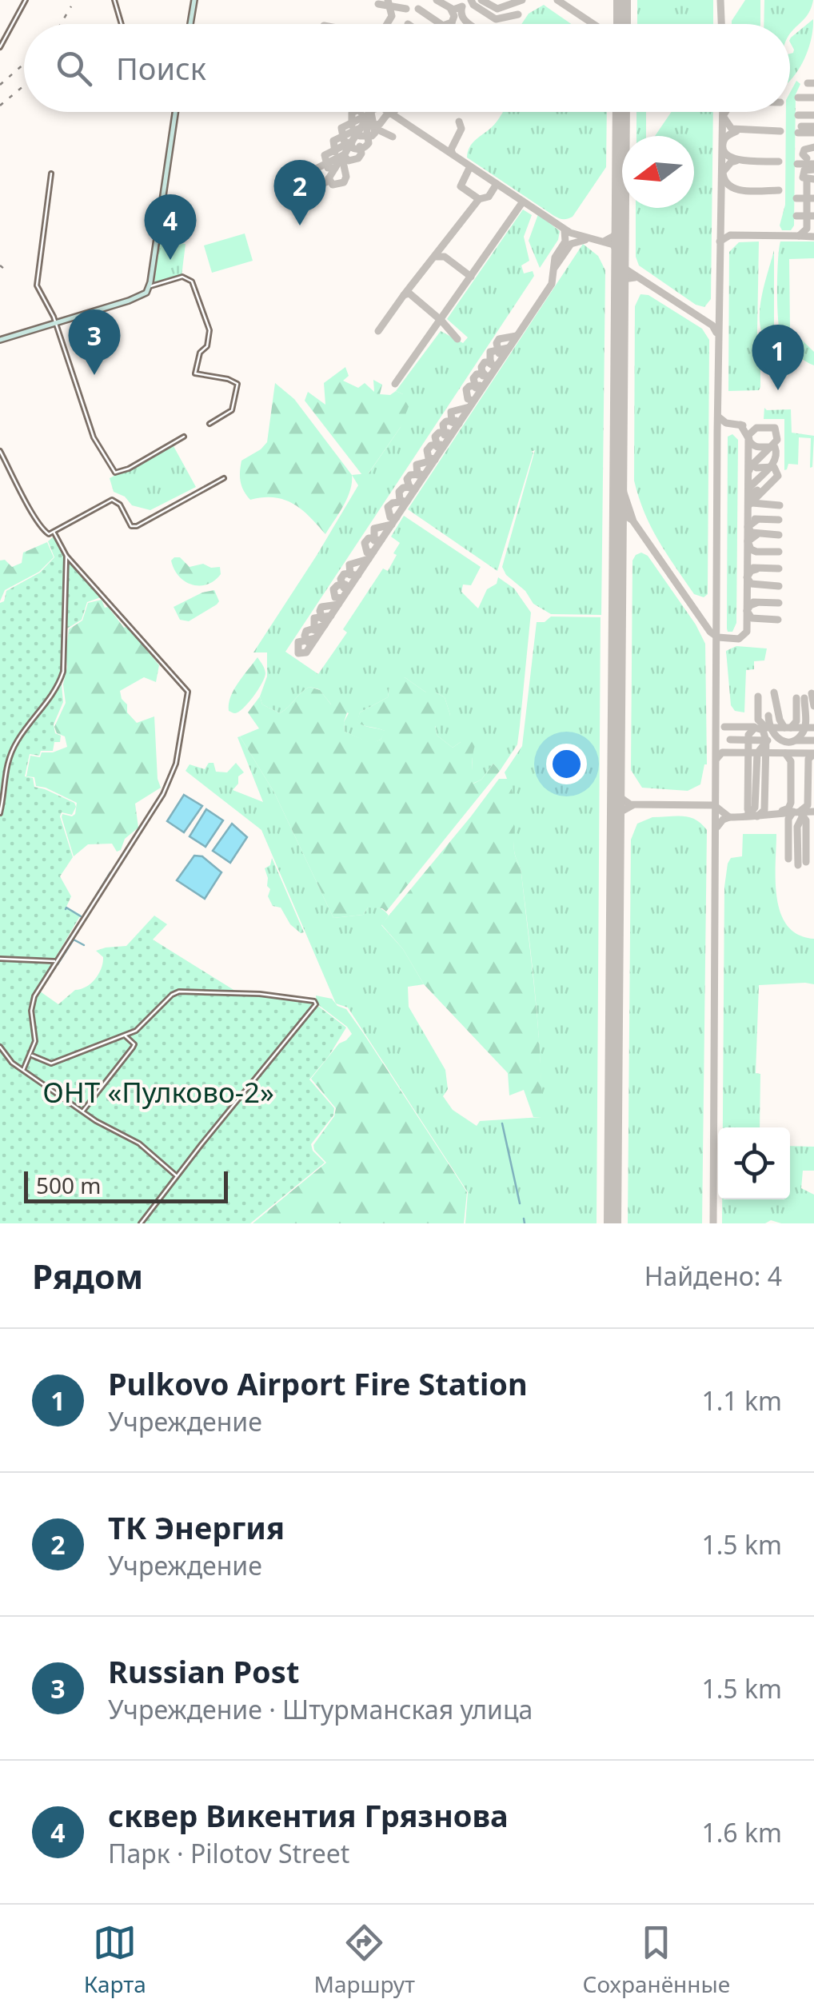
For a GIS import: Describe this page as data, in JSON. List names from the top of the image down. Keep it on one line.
{"parks":["ОНТ «Пулково-2»"],"scale_bar":"500 m","north":"left","page":{"search":"Поиск","pins":["2","4","3","1"],"scale":"500 m","heading":["Рядом","Найдено: 4"],"list":[{"mark":"1","name":"Pulkovo Airport Fire Station","note":"Учреждение","value":"1.1 km"},{"mark":"2","name":"ТК Энергия","note":"Учреждение","value":"1.5 km"},{"mark":"3","name":"Russian Post","note":"Учреждение · Штурманская улица","value":"1.5 km"},{"mark":"4","name":"сквер Викентия Грязнова","note":"Парк · Pilotov Street","value":"1.6 km"}],"nav":["Карта","Маршрут","Сохранённые"]}}
